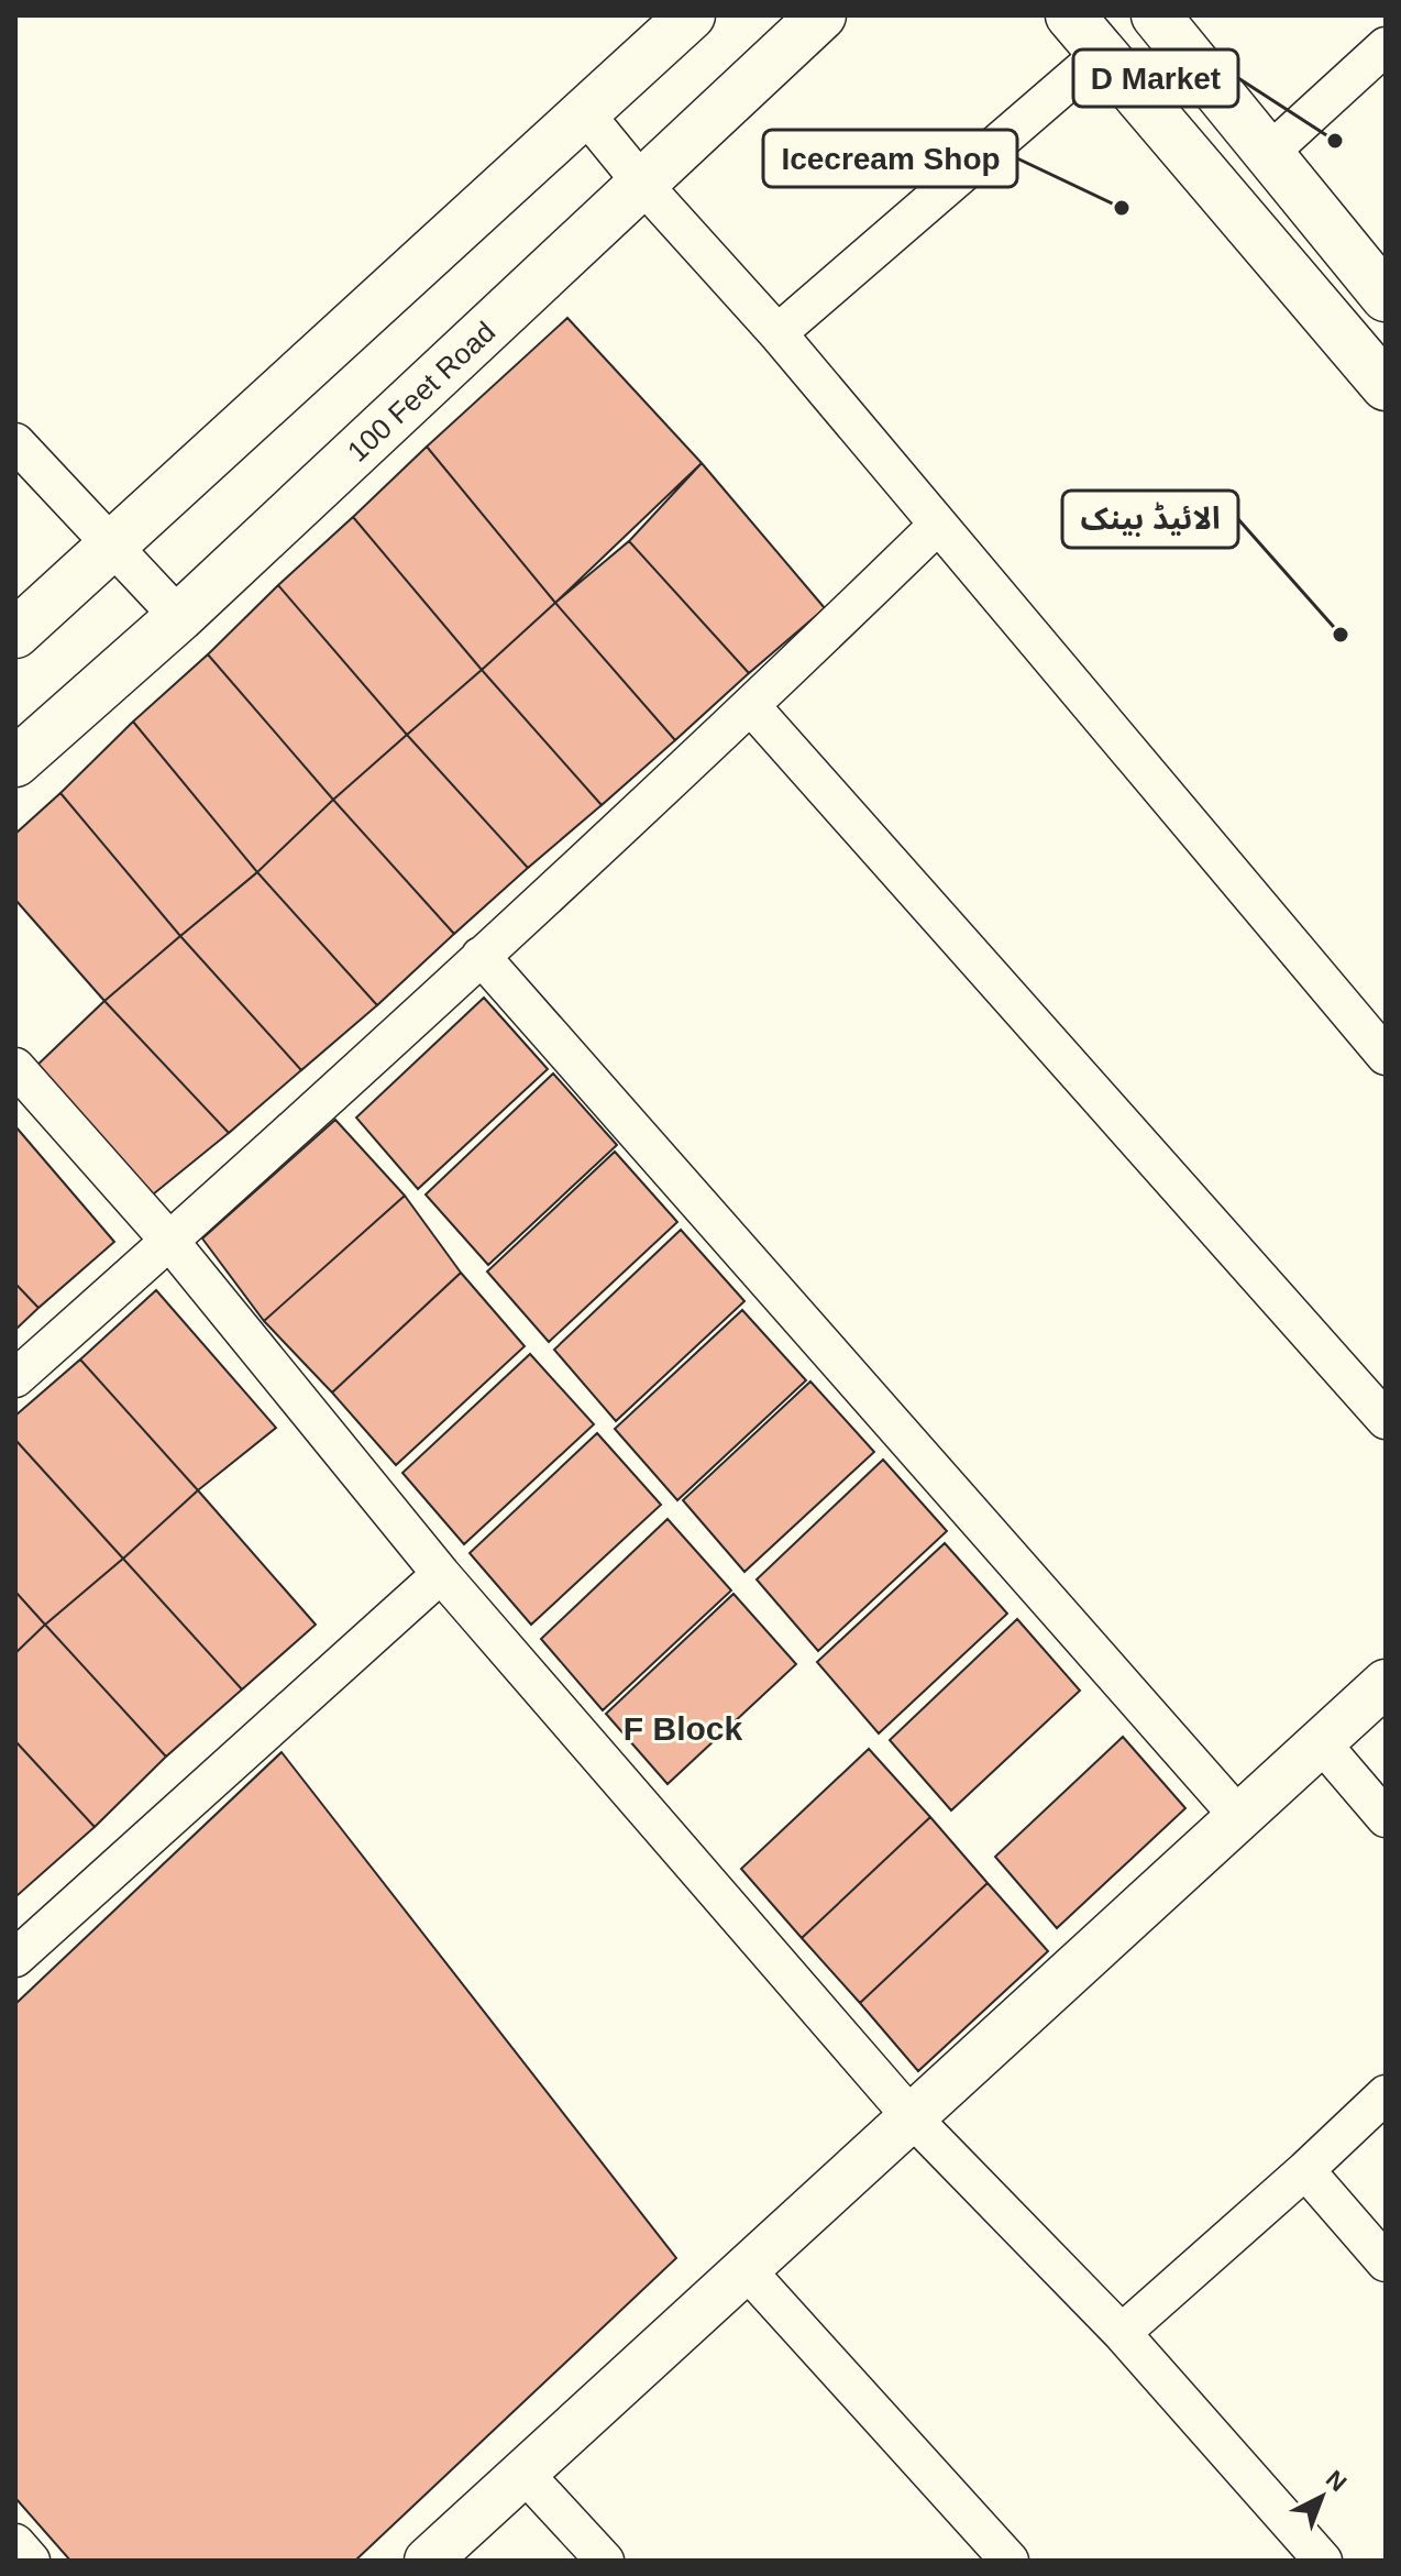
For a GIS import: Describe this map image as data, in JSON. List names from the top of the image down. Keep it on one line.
{"streets":{"main road":["100 Feet Road"]},"districts":["F Block"],"places":["D Market","Icecream Shop","الائیڈ بینک"],"north":"top right"}
